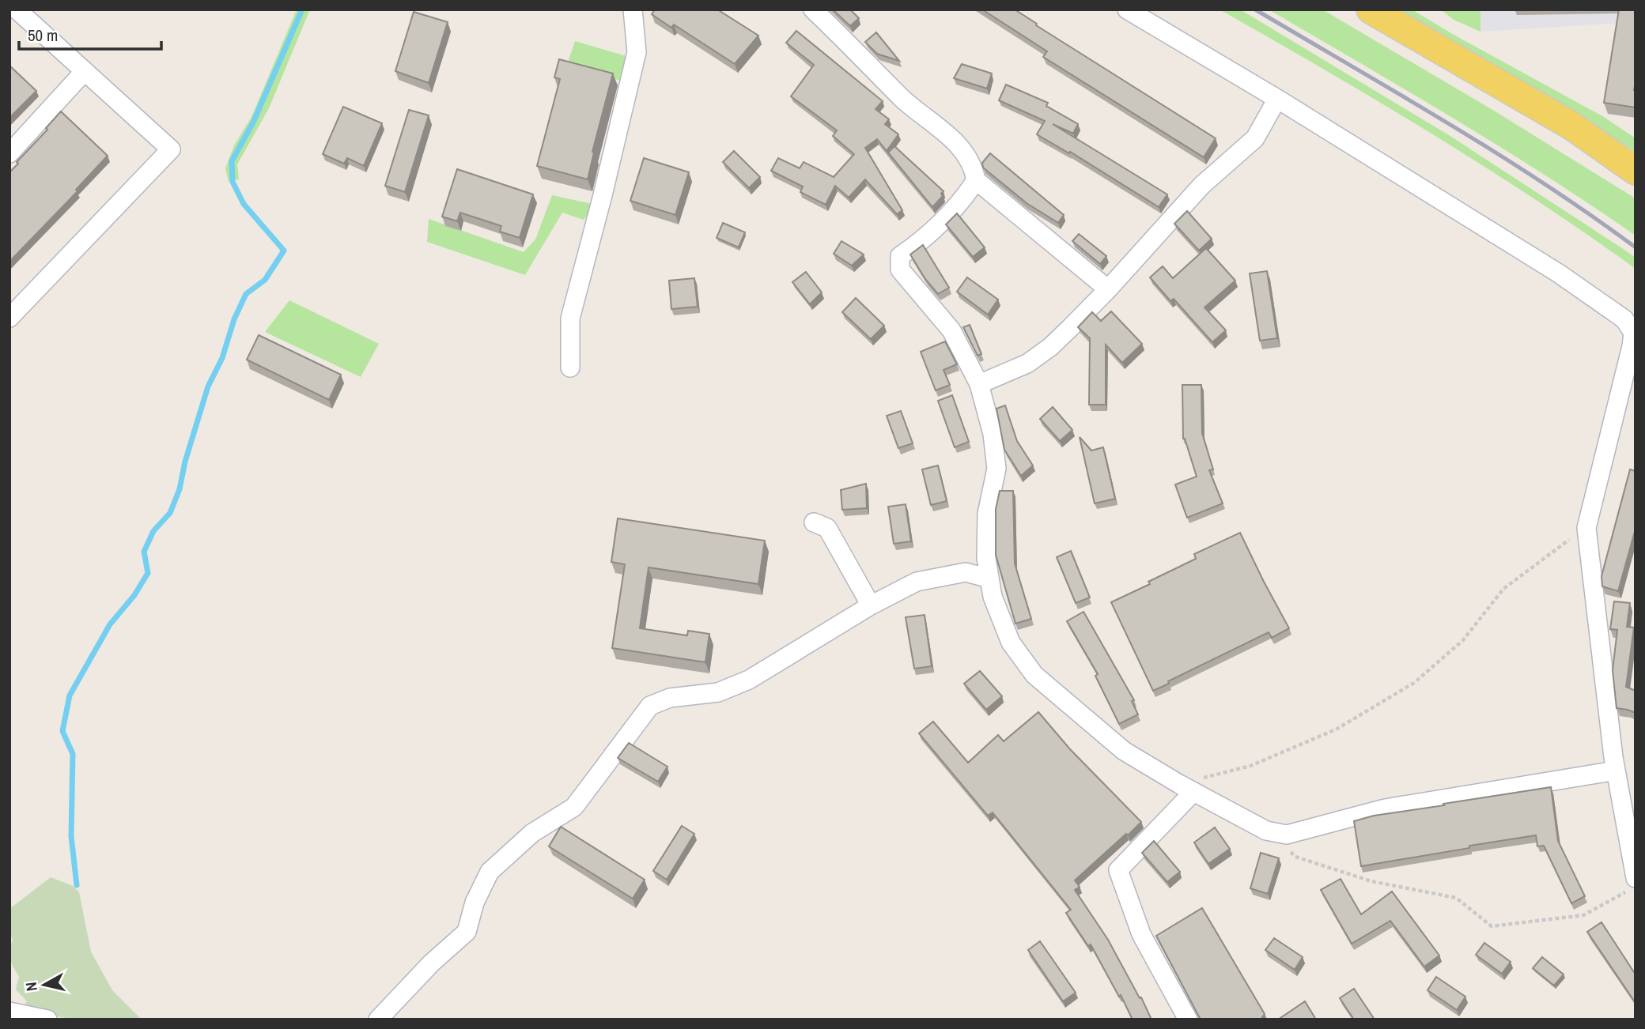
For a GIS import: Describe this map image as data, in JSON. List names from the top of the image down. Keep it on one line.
{"scale_bar":"50 m","north":"left"}
